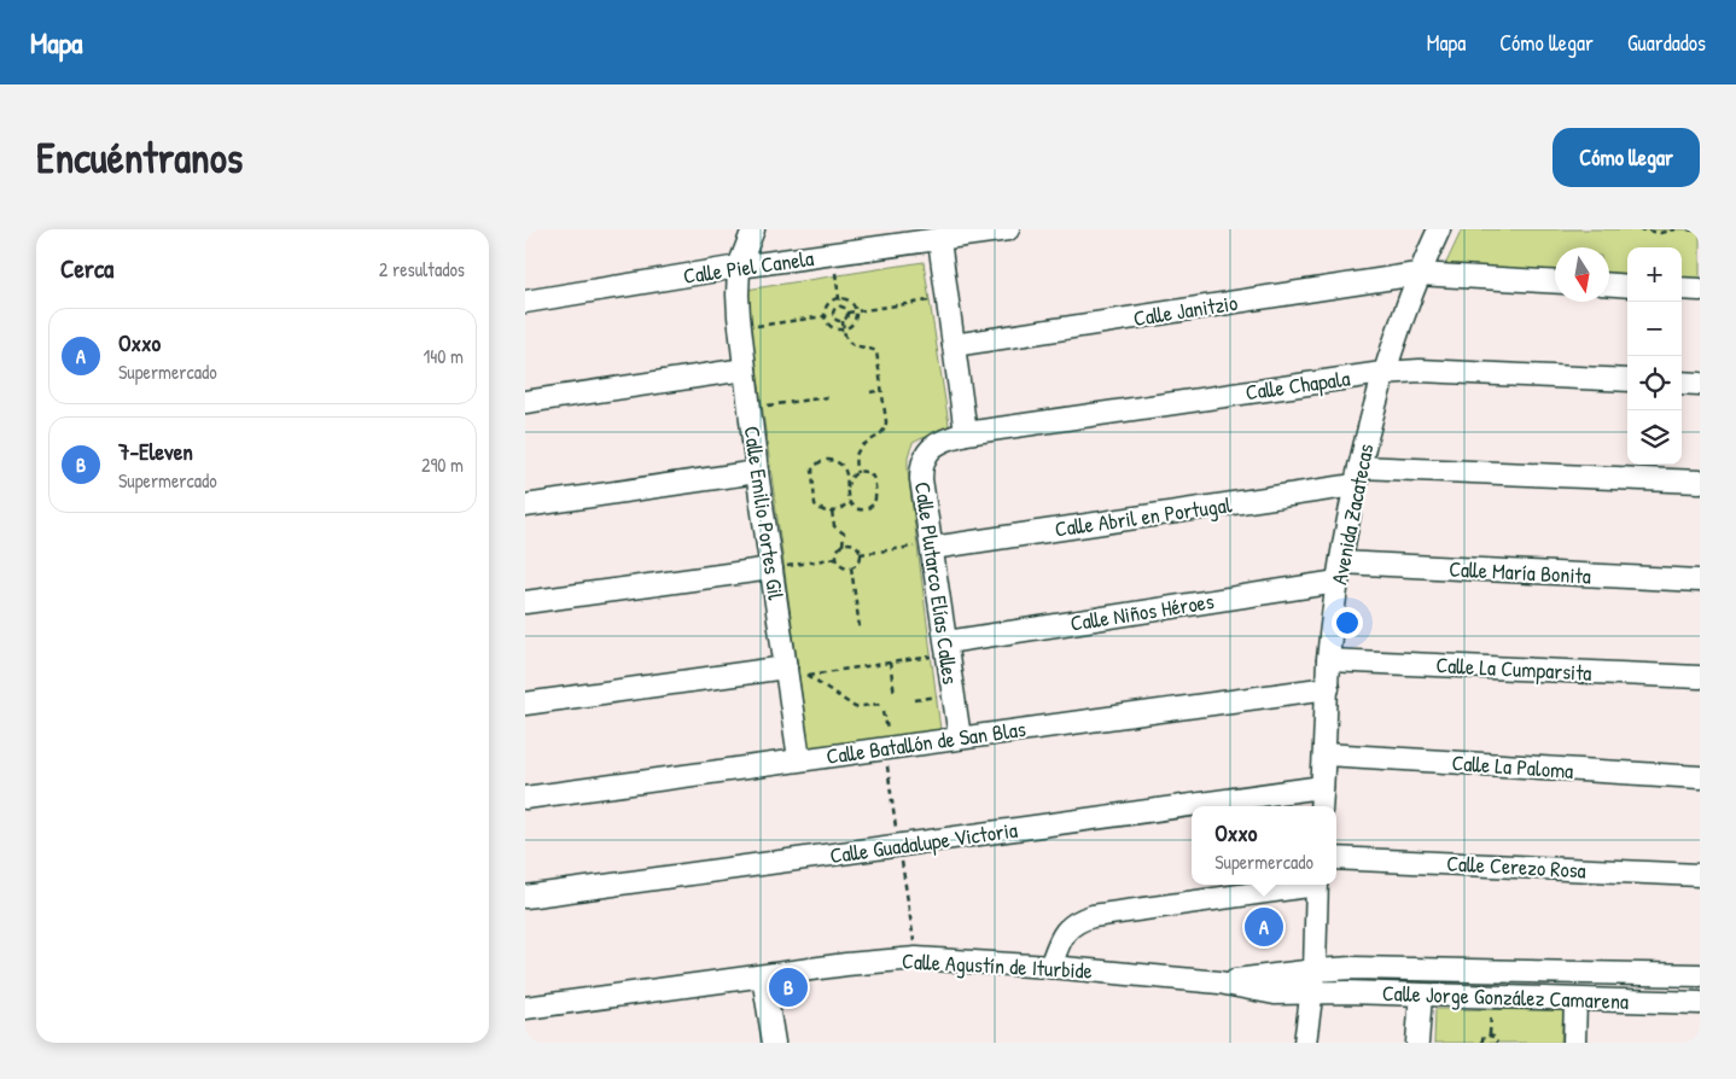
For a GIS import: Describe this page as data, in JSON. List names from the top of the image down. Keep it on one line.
{"streets":{"street":["Calle Piel Canela","Calle Janitzio","Calle Chapala","Calle Emilio Portes Gil","Avenida Zacatecas","Calle Abril en Portugal","Calle María Bonita","Calle Plutarco Elías Calles","Calle Niños Héroes","Calle La Cumparsita","Calle Batallón de San Blas","Calle La Paloma","Calle Guadalupe Victoria","Calle Cerezo Rosa","Calle Agustín de Iturbide","Calle Jorge González Camarena"]},"crossings":[["Calle Piel Canela","Calle Emilio Portes Gil"],["Calle Janitzio","Avenida Zacatecas"],["Calle Chapala","Avenida Zacatecas"],["Calle Chapala","Calle Plutarco Elías Calles"],["Calle Emilio Portes Gil","Calle Batallón de San Blas"],["Avenida Zacatecas","Calle Abril en Portugal"],["Avenida Zacatecas","Calle María Bonita"],["Avenida Zacatecas","Calle Niños Héroes"],["Avenida Zacatecas","Calle La Cumparsita"],["Avenida Zacatecas","Calle Batallón de San Blas"],["Avenida Zacatecas","Calle La Paloma"],["Avenida Zacatecas","Calle Guadalupe Victoria"],["Calle Abril en Portugal","Calle Plutarco Elías Calles"],["Calle María Bonita","Calle Niños Héroes"],["Calle Plutarco Elías Calles","Calle Niños Héroes"],["Calle Plutarco Elías Calles","Calle Batallón de San Blas"],["Calle Agustín de Iturbide","Calle Jorge González Camarena"]],"north":"bottom","page":{"header":"Mapa","nav":["Mapa","Cómo llegar","Guardados"],"buttons":"Cómo llegar","title":"Encuéntranos","heading":["Cerca","2 resultados"],"map_buttons":["+","−"],"list":[{"mark":"A","name":"Oxxo","note":"Supermercado","value":"140 m"},{"mark":"B","name":"7-Eleven","note":"Supermercado","value":"290 m"}],"popup":["Oxxo","Supermercado"],"pins":["A","B"]}}
